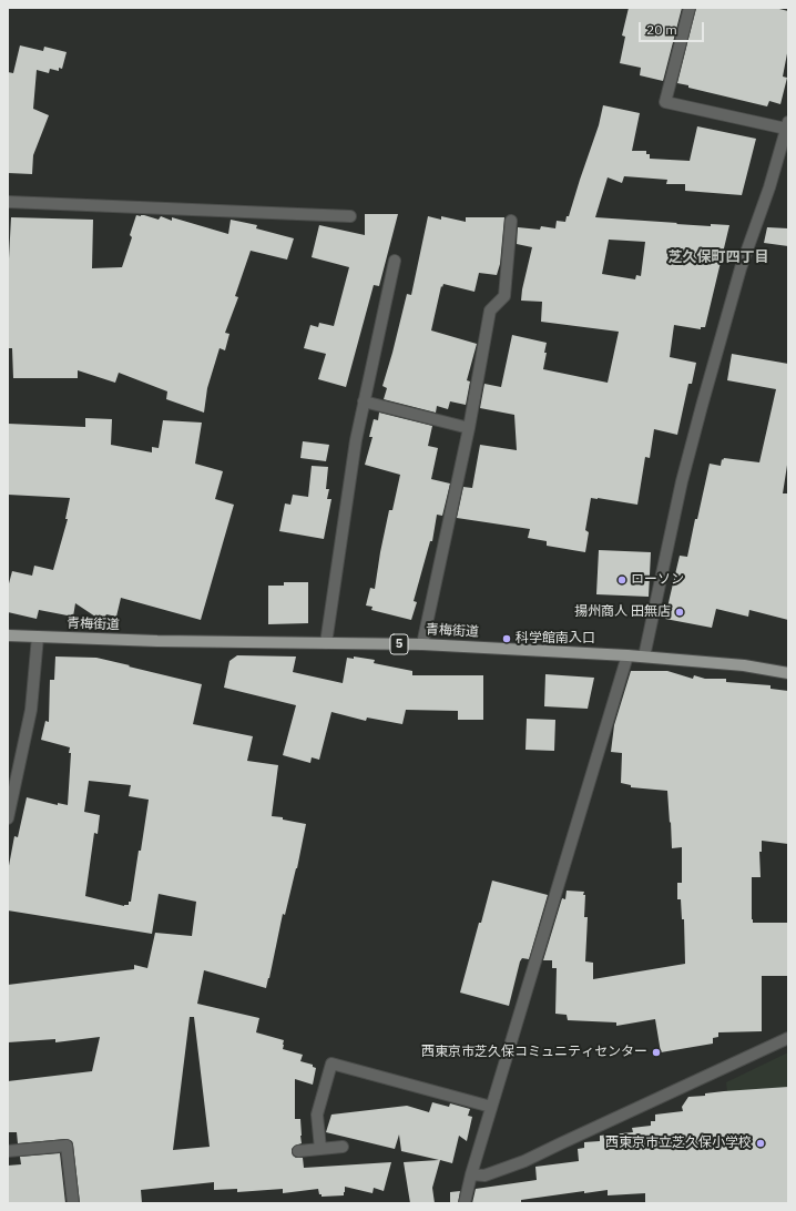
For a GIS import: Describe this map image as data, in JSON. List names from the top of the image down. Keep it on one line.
{"streets":{"main road":["青梅街道","5"]},"districts":["芝久保町四丁目"],"places":["ローソン","揚州商人 田無店","科学館南入口","西東京市芝久保コミュニティセンター","西東京市立芝久保小学校"],"scale_bar":"20 m"}
